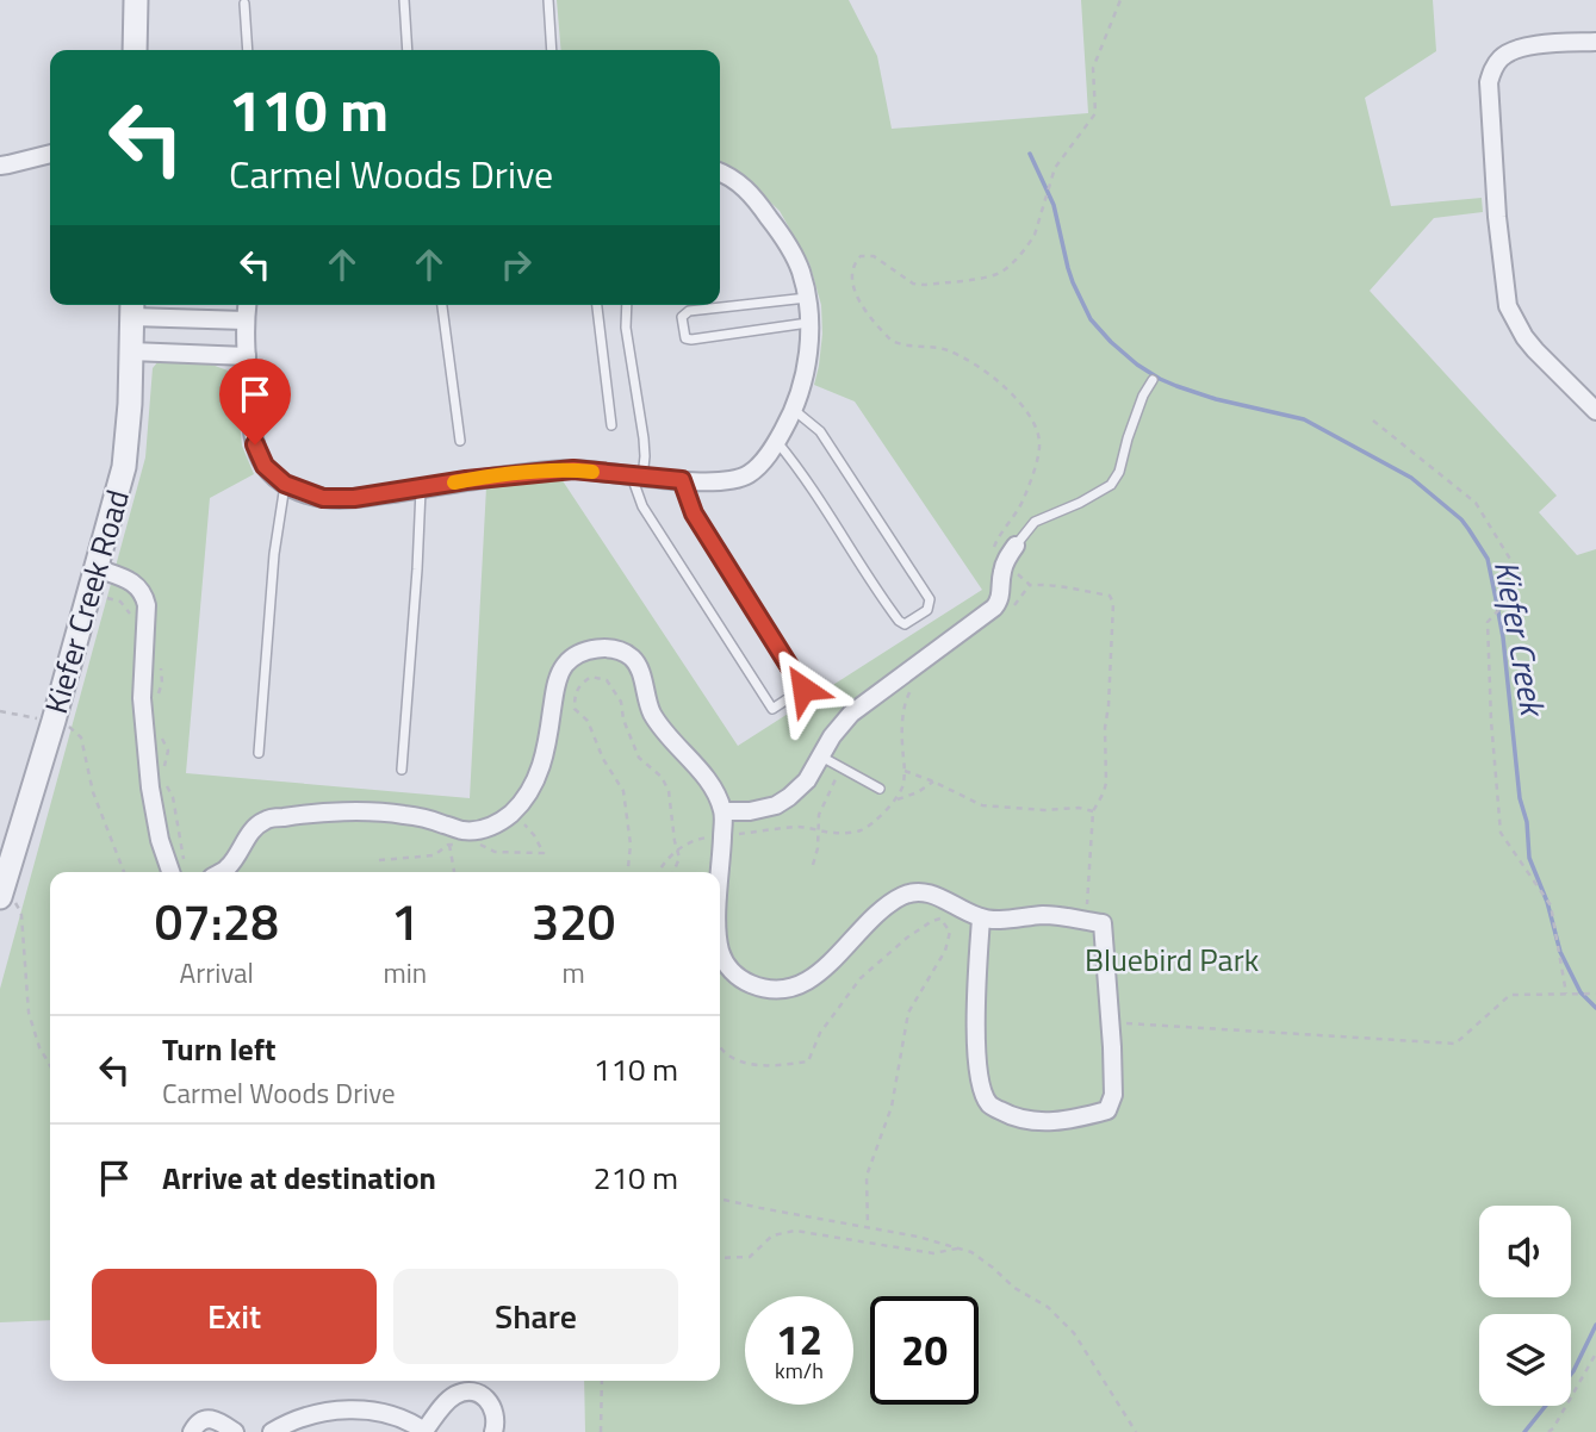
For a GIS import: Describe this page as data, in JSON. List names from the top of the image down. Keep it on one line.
{"streets":{"street":["Kiefer Creek Road"]},"water":["Kiefer Creek"],"parks":["Bluebird Park"],"page":{"turn":["110 m","Carmel Woods Drive"],"eta":["07:28","Arrival","1","min","320","m"],"list":[{"name":"Turn left","note":"Carmel Woods Drive","value":"110 m"},{"name":"Arrive at destination","value":"210 m"}],"buttons":["Exit","Share"],"speed":"12 km/h","limit":"20"}}
